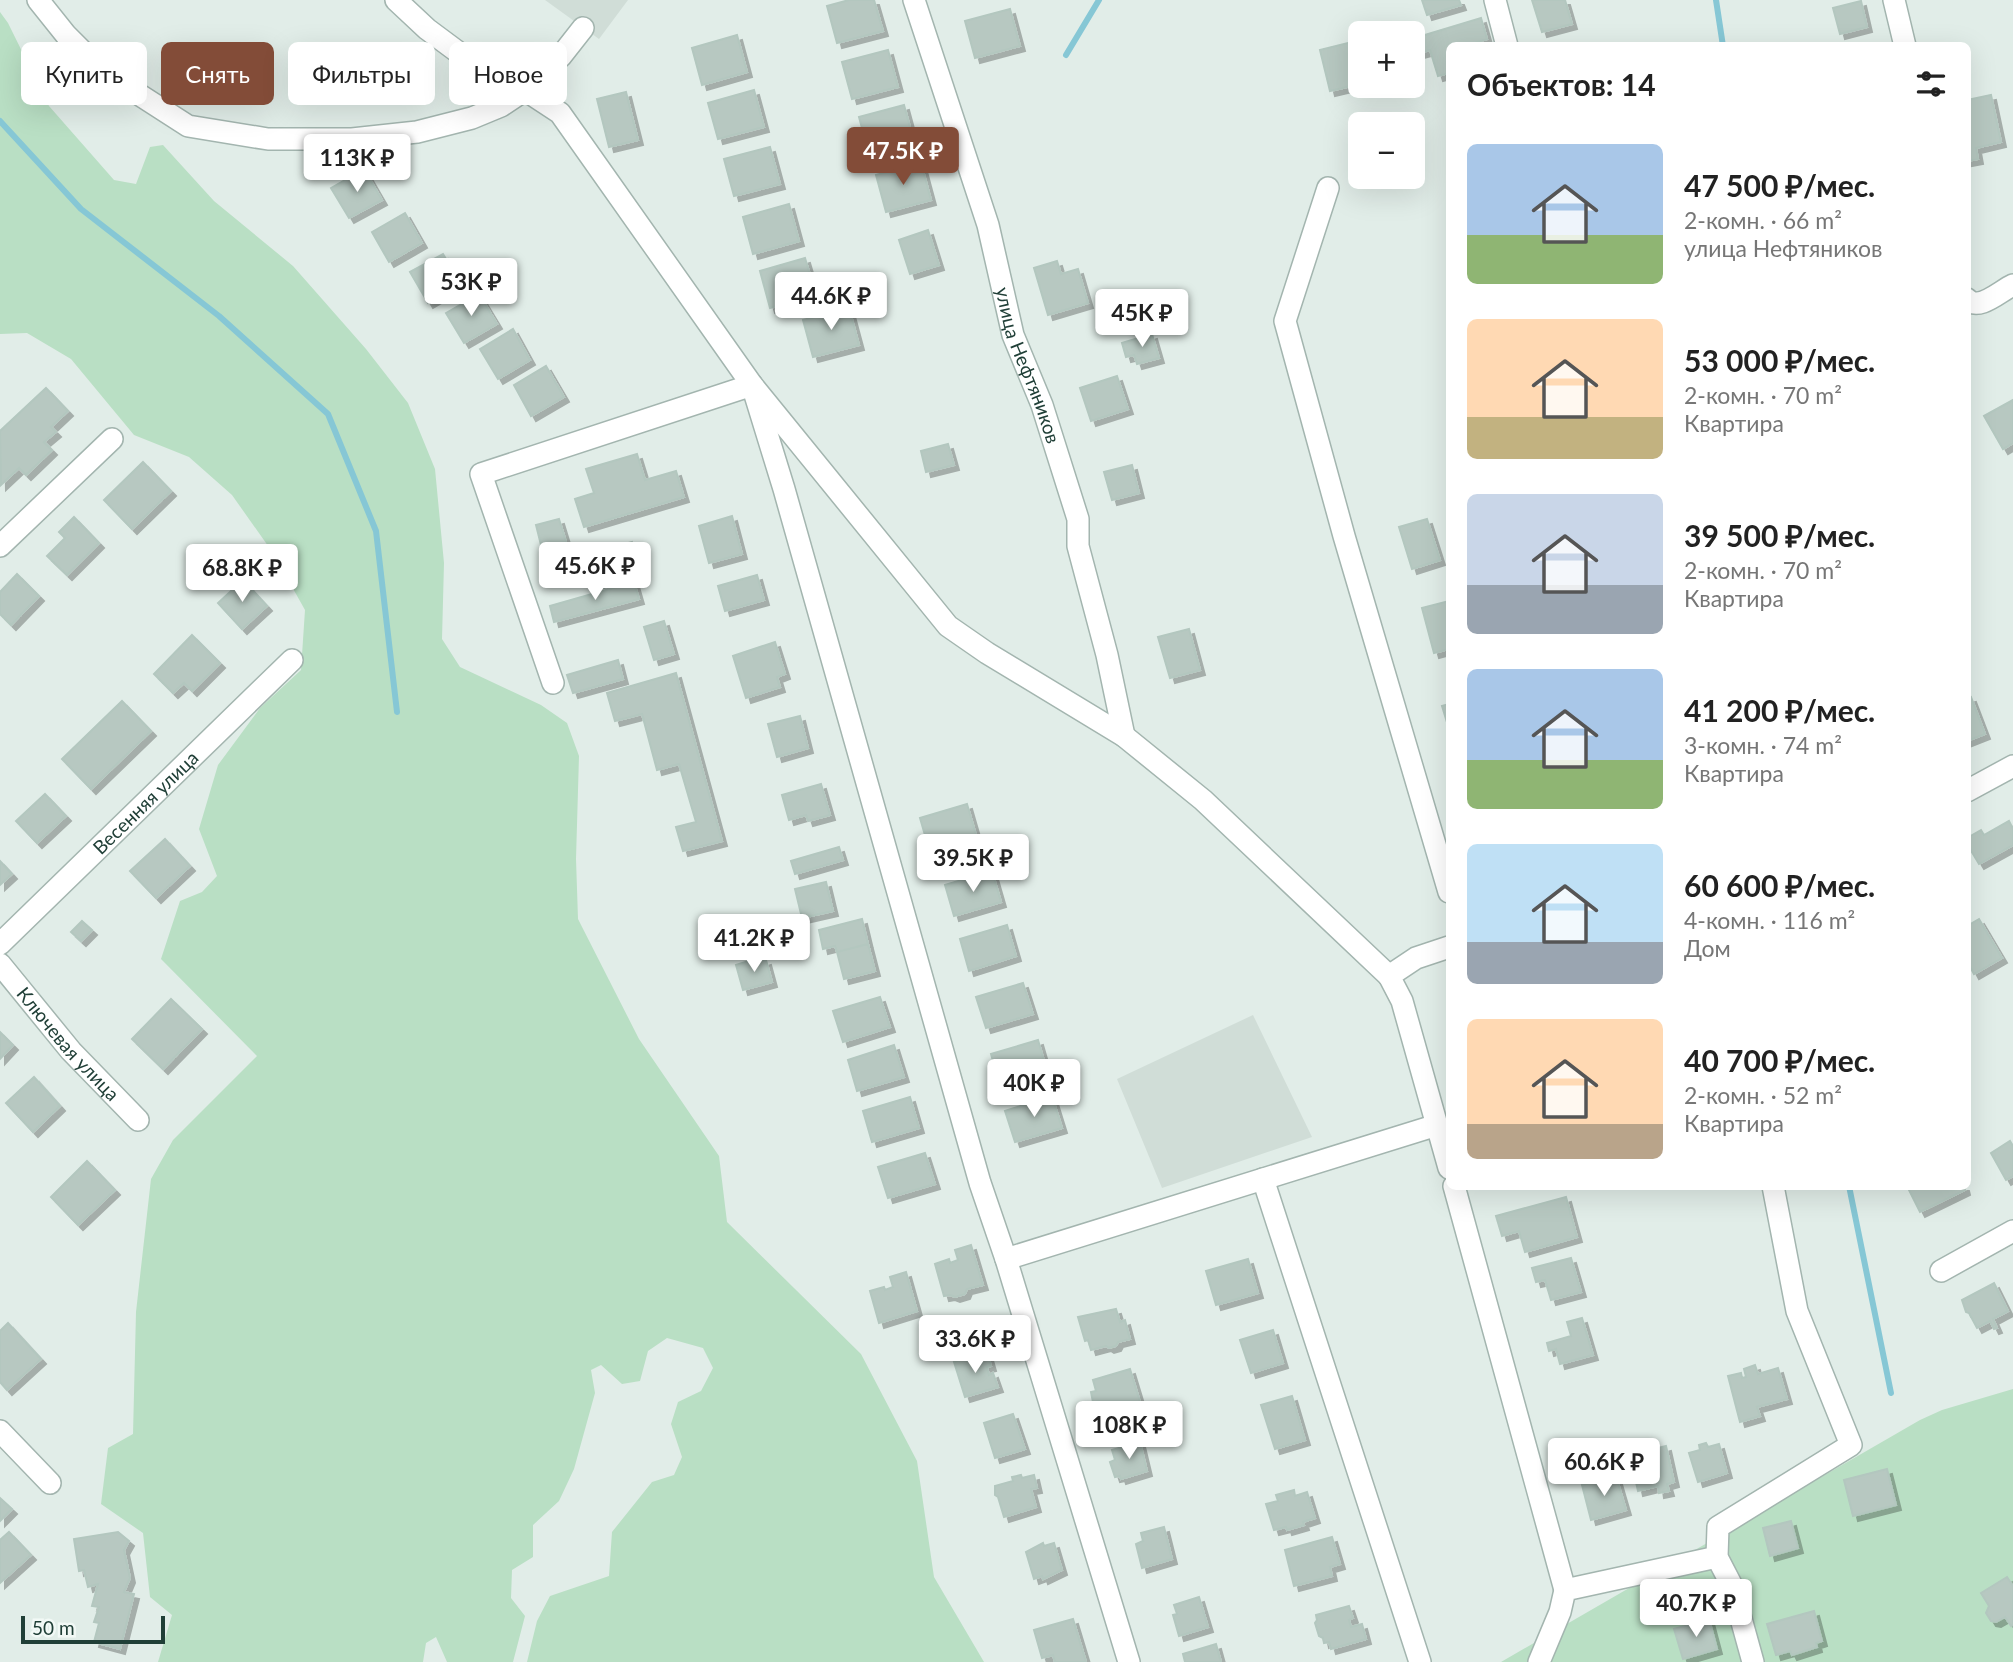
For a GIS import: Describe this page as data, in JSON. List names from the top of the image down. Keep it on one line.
{"streets":{"street":["улица Нефтяников","Весенняя улица","Ключевая улица"]},"scale_bar":"50 m","page":{"map_buttons":["+","−"],"chip":["Купить","Снять","Фильтры","Новое"],"heading":"Объектов: 14","list":[{"name":"47 500 ₽/мес.","note":"2-комн. · 66 m² · улица Нефтяников"},{"name":"53 000 ₽/мес.","note":"2-комн. · 70 m² · Квартира"},{"name":"39 500 ₽/мес.","note":"2-комн. · 70 m² · Квартира"},{"name":"41 200 ₽/мес.","note":"3-комн. · 74 m² · Квартира"},{"name":"60 600 ₽/мес.","note":"4-комн. · 116 m² · Дом"},{"name":"40 700 ₽/мес.","note":"2-комн. · 52 m² · Квартира"}],"price":["47.5K ₽","113K ₽","53K ₽","44.6K ₽","45K ₽","45.6K ₽","68.8K ₽","39.5K ₽","41.2K ₽","40K ₽","33.6K ₽","108K ₽","60.6K ₽","40.7K ₽"],"scale":"50 m"}}
